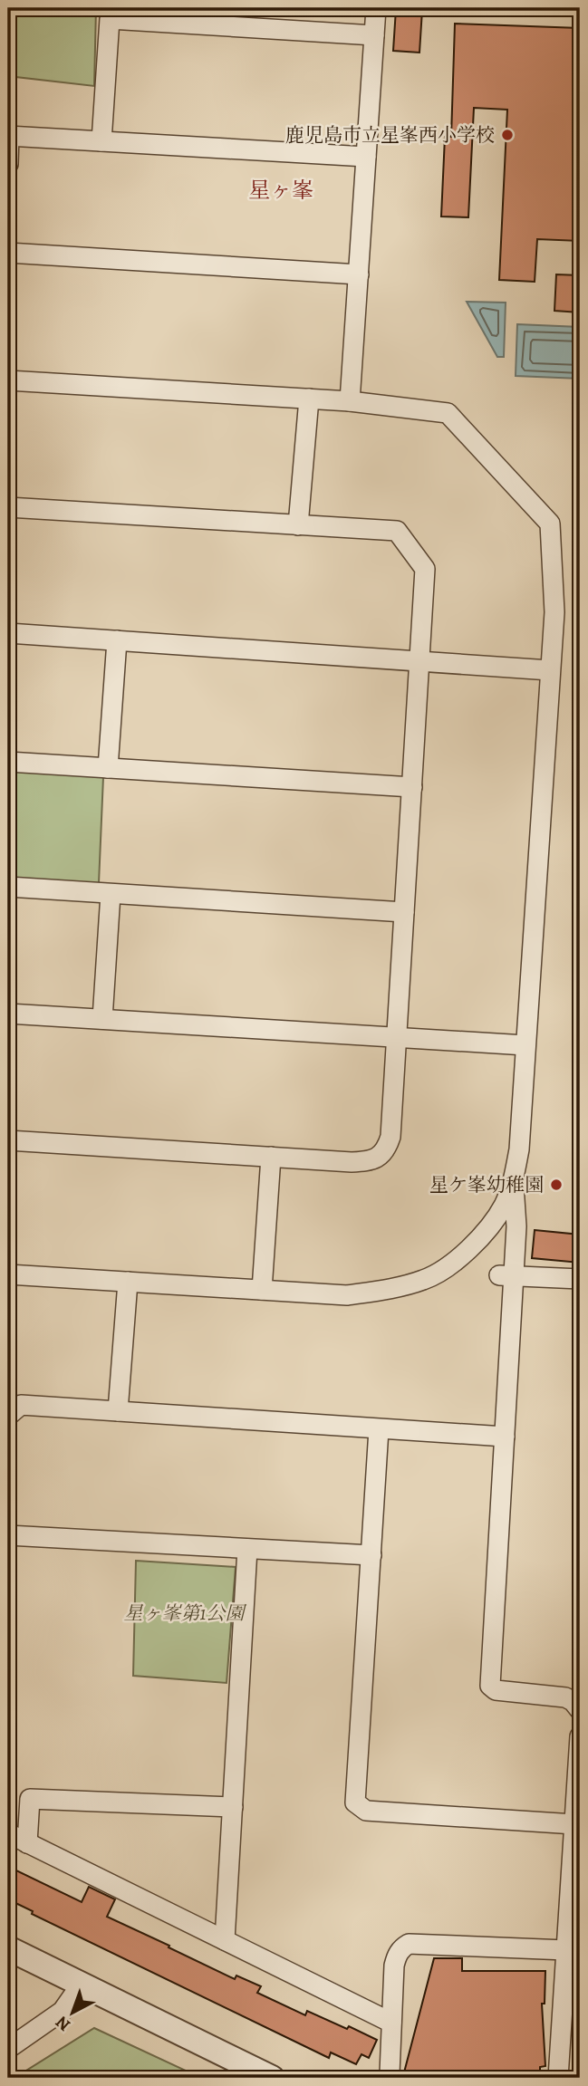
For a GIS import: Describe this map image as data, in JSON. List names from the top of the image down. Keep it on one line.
{"districts":["星ヶ峯"],"parks":["星ヶ峯第1公園"],"places":["鹿児島市立星峯西小学校","星ケ峯幼稚園"],"north":"bottom left"}
